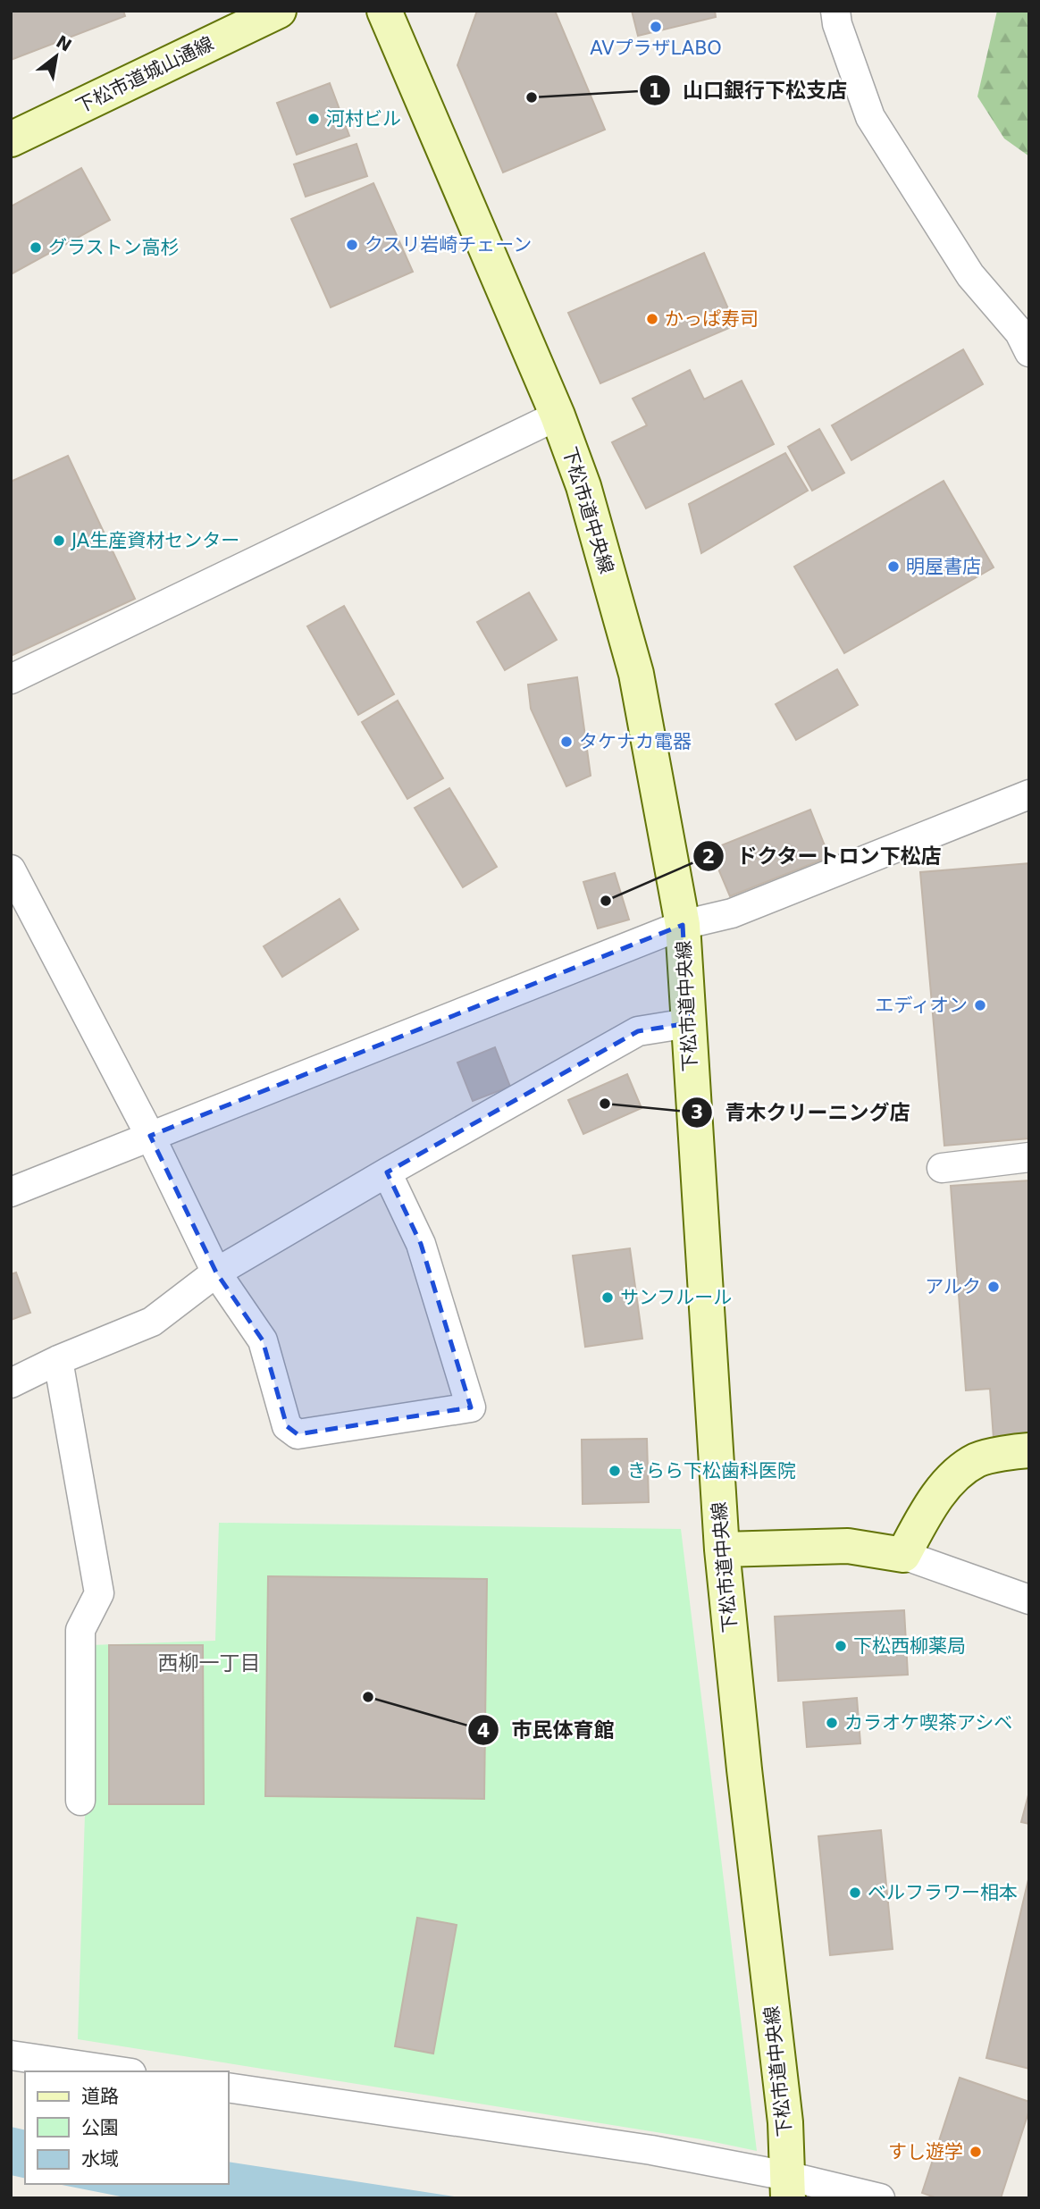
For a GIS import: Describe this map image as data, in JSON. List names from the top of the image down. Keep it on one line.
{"streets":{"street":["下松市道城山通線","下松市道中央線"]},"districts":["西柳一丁目"],"places":["AVプラザLABO","山口銀行下松支店","河村ビル","クスリ岩崎チェーン","グラストン高杉","かっぱ寿司","JA生産資材センター","明屋書店","タケナカ電器","ドクタートロン下松店","エディオン","青木クリーニング店","アルク","サンフルール","きらら下松歯科医院","下松西柳薬局","市民体育館","カラオケ喫茶アシベ","ベルフラワー相本","すし遊学"],"legend":["道路","公園","水域"],"north":"top right"}
